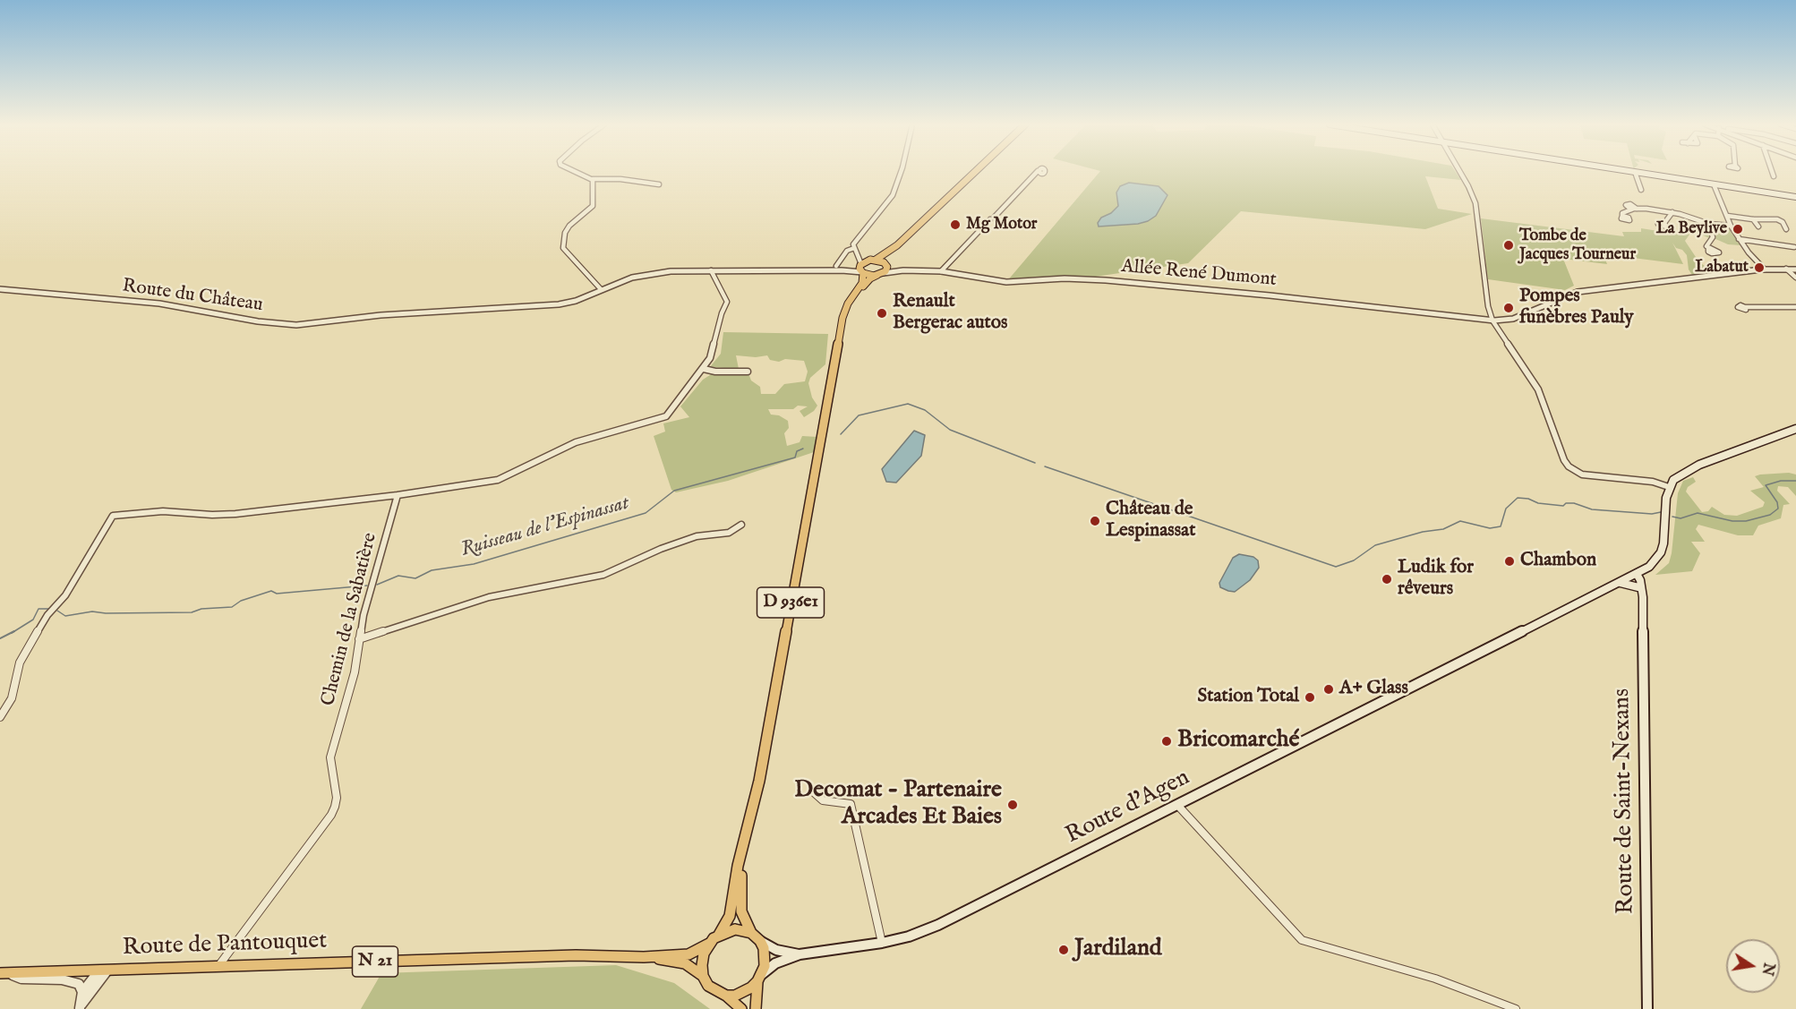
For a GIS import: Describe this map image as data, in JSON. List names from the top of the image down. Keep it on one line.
{"streets":{"main road":["D 936e1","Route de Saint-Nexans","Route d'Agen","Route de Pantouquet","N 21"],"street":["Allée René Dumont","Route du Château","Chemin de la Sabatière"]},"crossings":[["Allée René Dumont","D 936e1"],["Route du Château","D 936e1"],["D 936e1","Route d'Agen"],["D 936e1","Route de Pantouquet"],["Chemin de la Sabatière","Route de Pantouquet"],["Route de Saint-Nexans","Route d'Agen"],["Route d'Agen","Route de Pantouquet"]],"water":["Ruisseau de l'Espinassat"],"places":["Mg Motor","La Beylive","Tombe de Jacques Tourneur","Labatut","Pompes funèbres Pauly","Renault Bergerac autos","Château de Lespinassat","Chambon","Ludik for rêveurs","A+ Glass","Station Total","Bricomarché","Decomat - Partenaire Arcades Et Baies","Jardiland"],"north":"right"}
